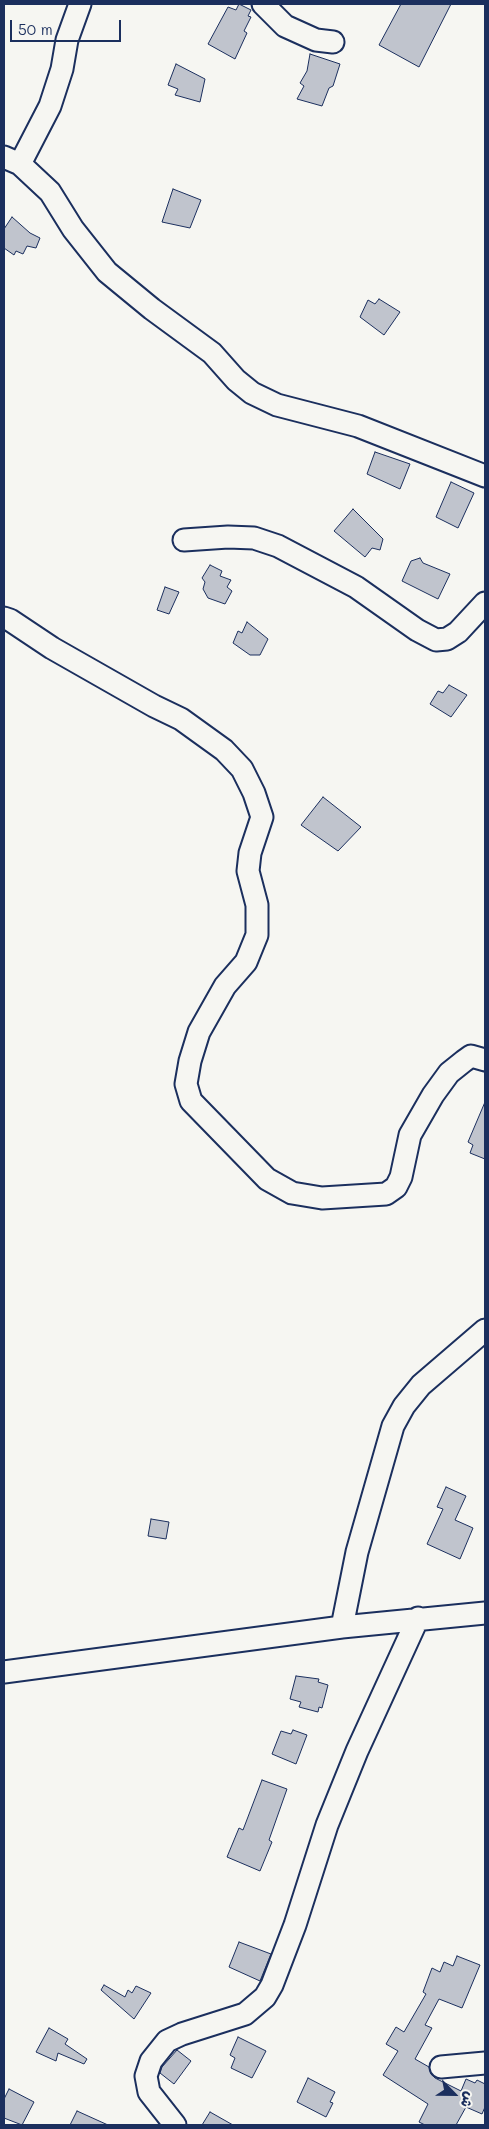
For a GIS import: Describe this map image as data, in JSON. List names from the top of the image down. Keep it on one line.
{"scale_bar":"50 m","north":"bottom right"}
